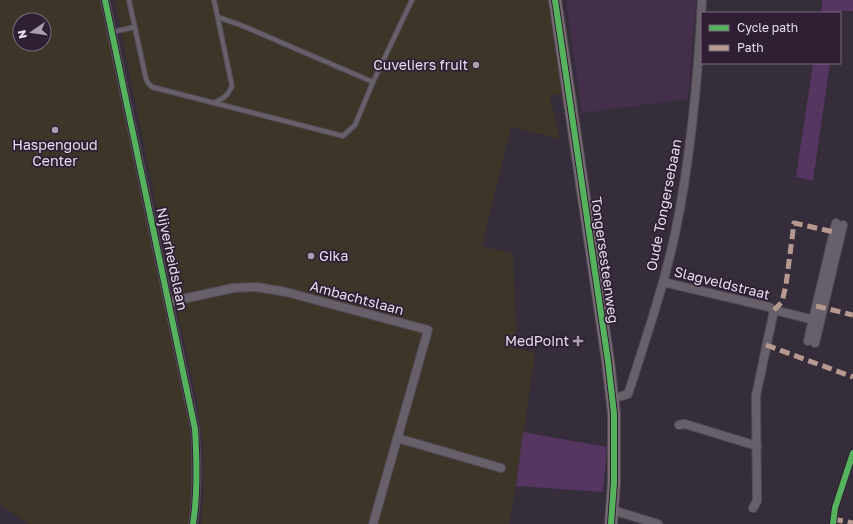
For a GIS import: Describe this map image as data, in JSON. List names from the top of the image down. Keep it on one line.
{"streets":{"main road":["Tongersesteenweg"],"street":["Oude Tongersebaan","Nijverheidslaan","Slagveldstraat","Ambachtslaan"]},"crossings":[["Oude Tongersebaan","Tongersesteenweg"],["Oude Tongersebaan","Slagveldstraat"],["Nijverheidslaan","Ambachtslaan"]],"places":{"other":["Cuveliers fruit","Haspengoud Center","Gika"],"health":["MedPoint"]},"legend":["Cycle path","Path"],"north":"left"}
